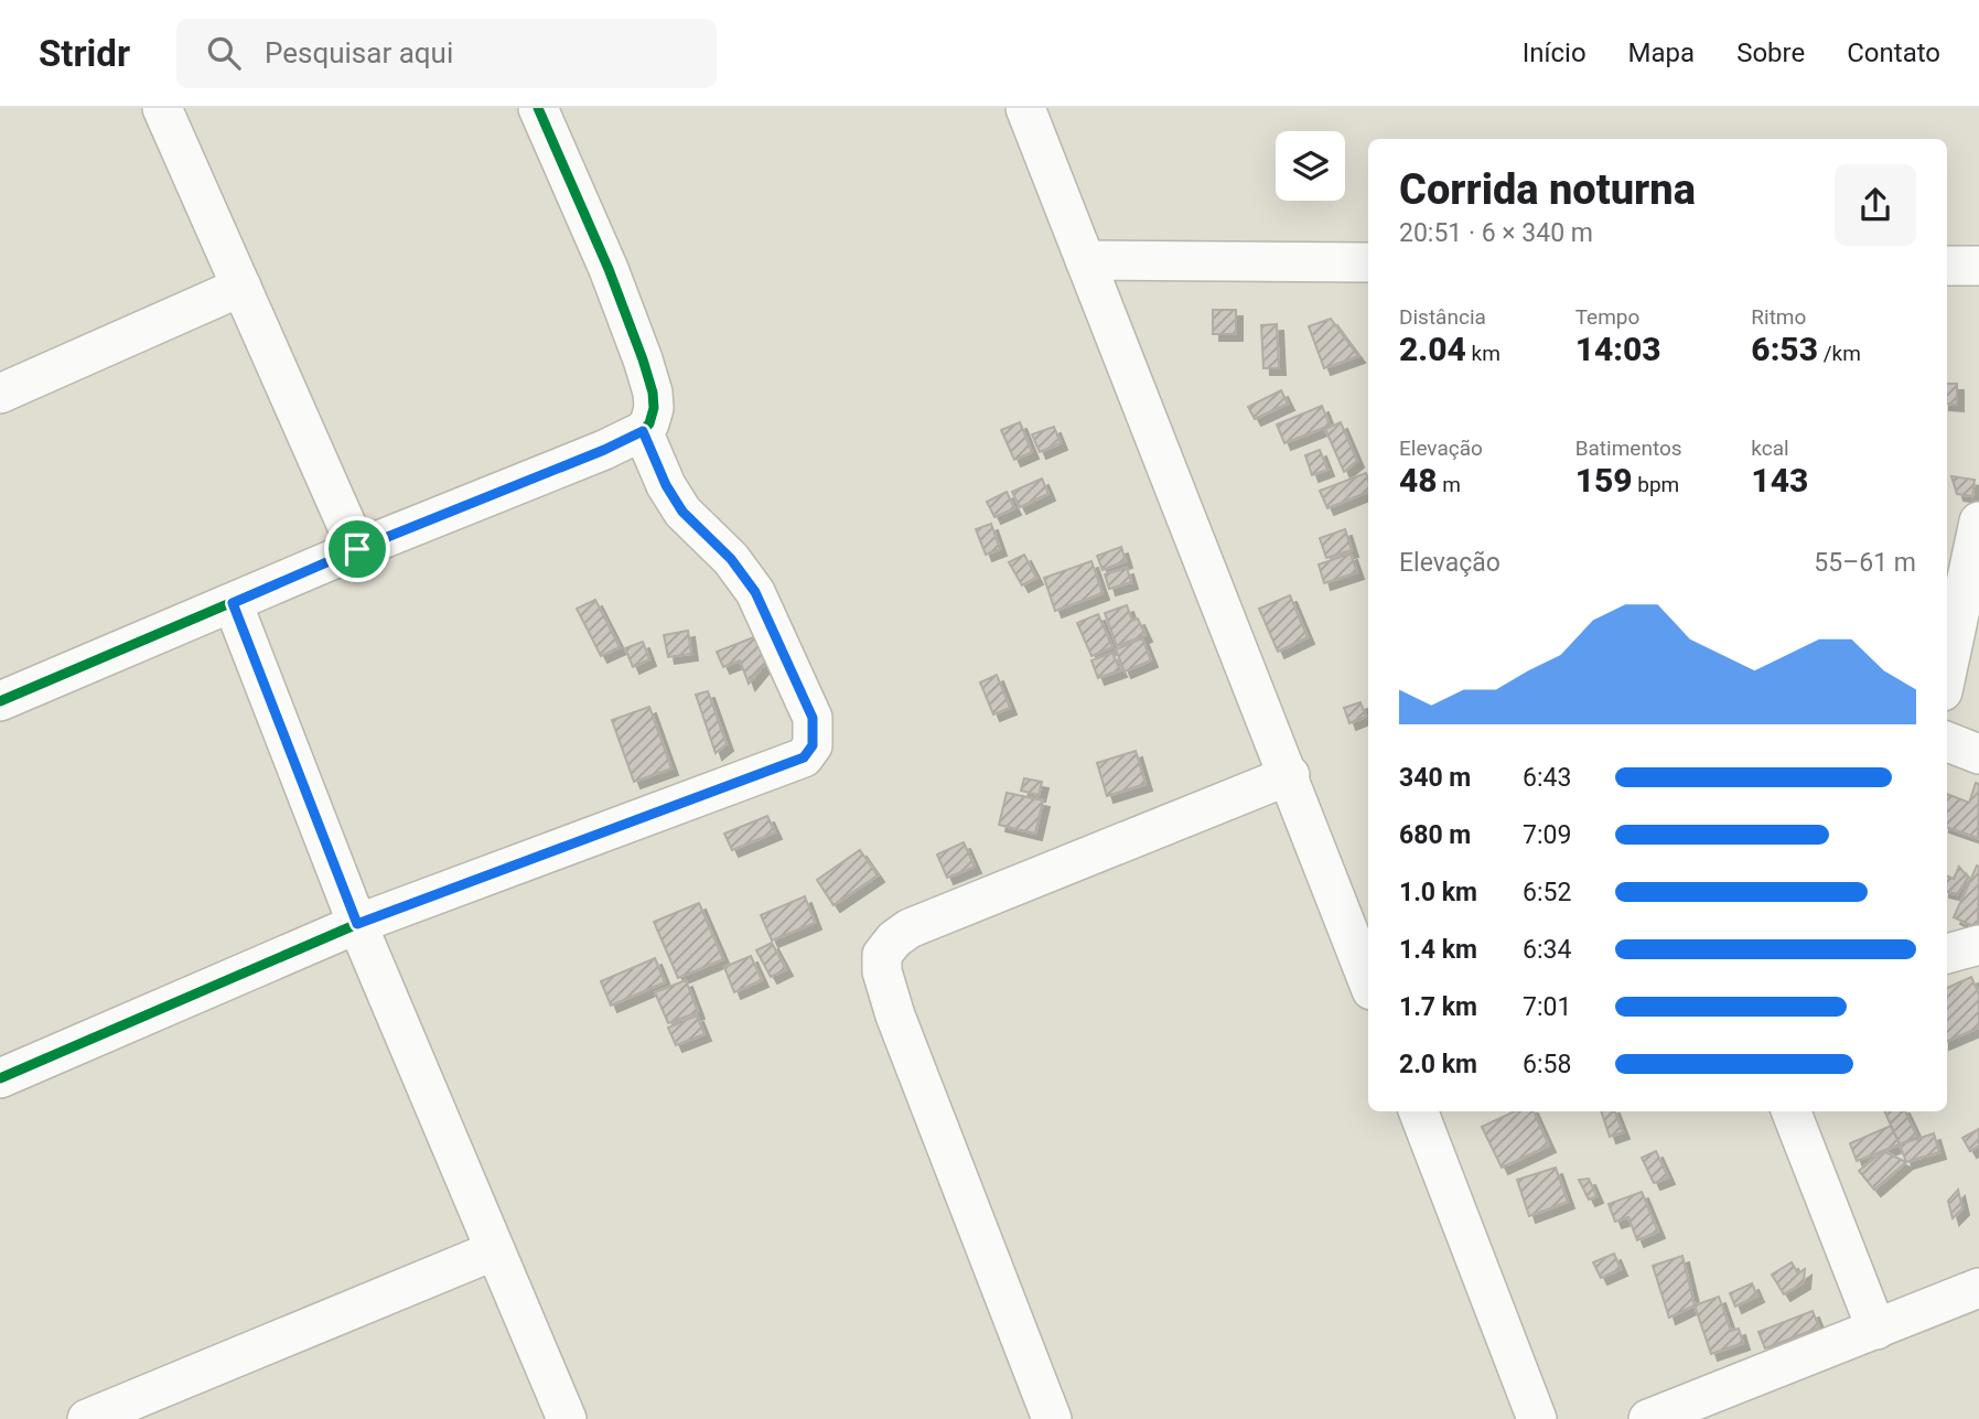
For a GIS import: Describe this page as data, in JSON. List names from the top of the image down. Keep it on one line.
{"page":{"header":"Stridr","search":"Pesquisar aqui","nav":["Início","Mapa","Sobre","Contato"],"heading":["Corrida noturna","20:51 · 6 × 340 m"],"stats":[["Distância","2.04 km"],["Tempo","14:03"],["Ritmo","6:53 /km"],["Elevação","48 m"],["Batimentos","159 bpm"],["kcal","143"]],"chart":["Elevação","55–61 m"],"list":[{"name":"340 m","note":"6:43"},{"name":"680 m","note":"7:09"},{"name":"1.0 km","note":"6:52"},{"name":"1.4 km","note":"6:34"},{"name":"1.7 km","note":"7:01"},{"name":"2.0 km","note":"6:58"}]}}
